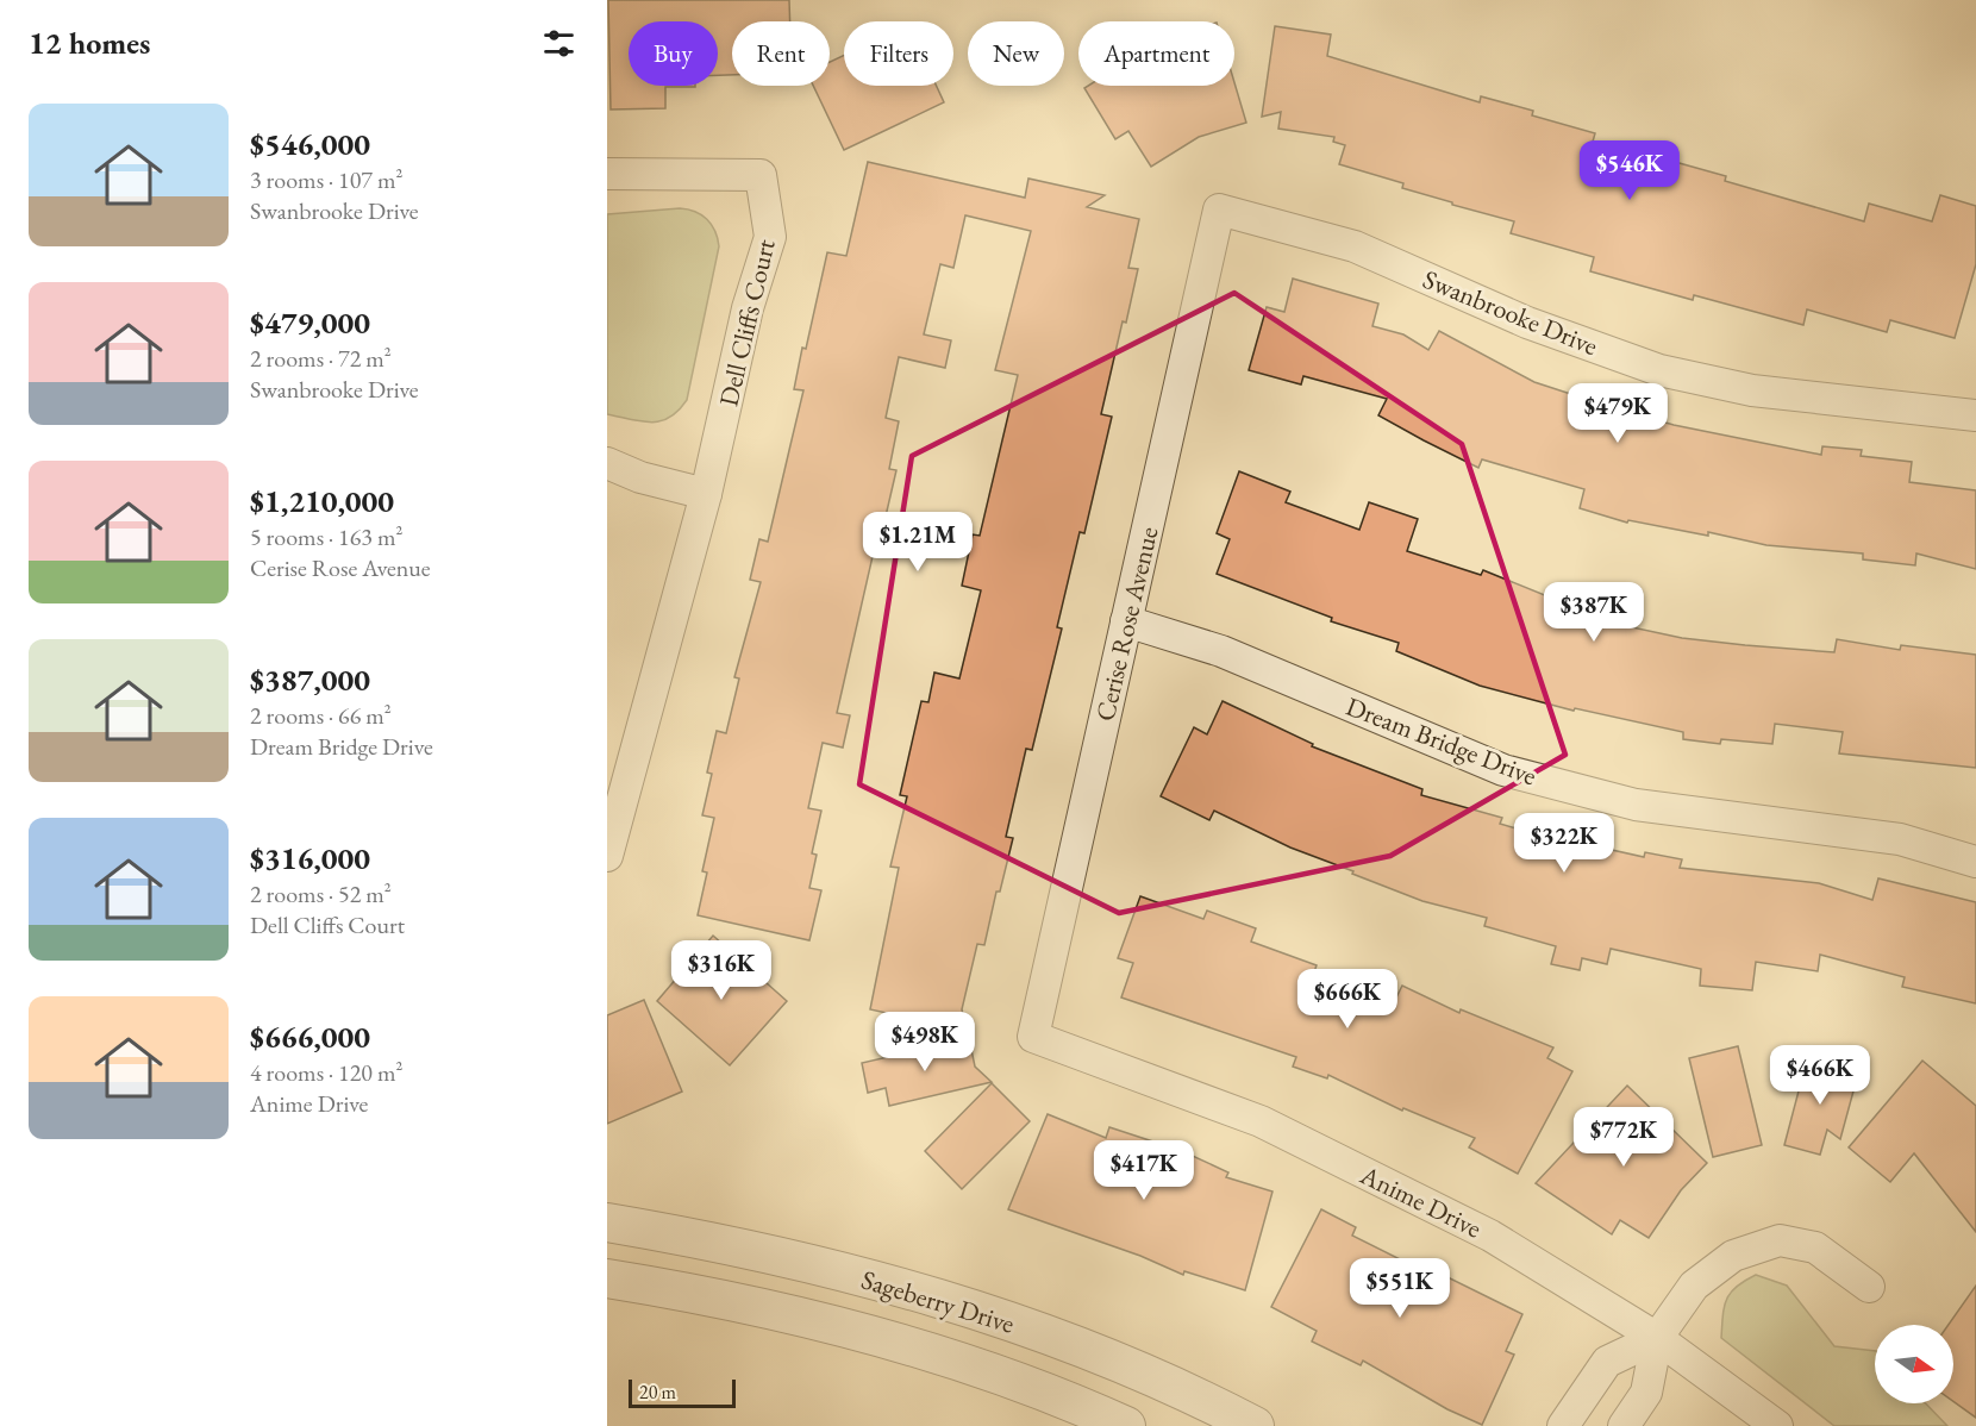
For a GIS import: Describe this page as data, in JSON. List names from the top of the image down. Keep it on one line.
{"streets":{"street":["Swanbrooke Drive","Dell Cliffs Court","Cerise Rose Avenue","Dream Bridge Drive","Anime Drive","Sageberry Drive"]},"crossings":[["Swanbrooke Drive","Cerise Rose Avenue"],["Cerise Rose Avenue","Dream Bridge Drive"],["Cerise Rose Avenue","Anime Drive"]],"scale_bar":"20 m","north":"right","page":{"heading":"12 homes","chip":["Buy","Rent","Filters","New","Apartment"],"list":[{"name":"$546,000","note":"3 rooms · 107 m² · Swanbrooke Drive"},{"name":"$479,000","note":"2 rooms · 72 m² · Swanbrooke Drive"},{"name":"$1,210,000","note":"5 rooms · 163 m² · Cerise Rose Avenue"},{"name":"$387,000","note":"2 rooms · 66 m² · Dream Bridge Drive"},{"name":"$316,000","note":"2 rooms · 52 m² · Dell Cliffs Court"},{"name":"$666,000","note":"4 rooms · 120 m² · Anime Drive"}],"price":["$546K","$479K","$1.21M","$387K","$322K","$316K","$666K","$498K","$466K","$772K","$417K","$551K"],"scale":"20 m"}}
